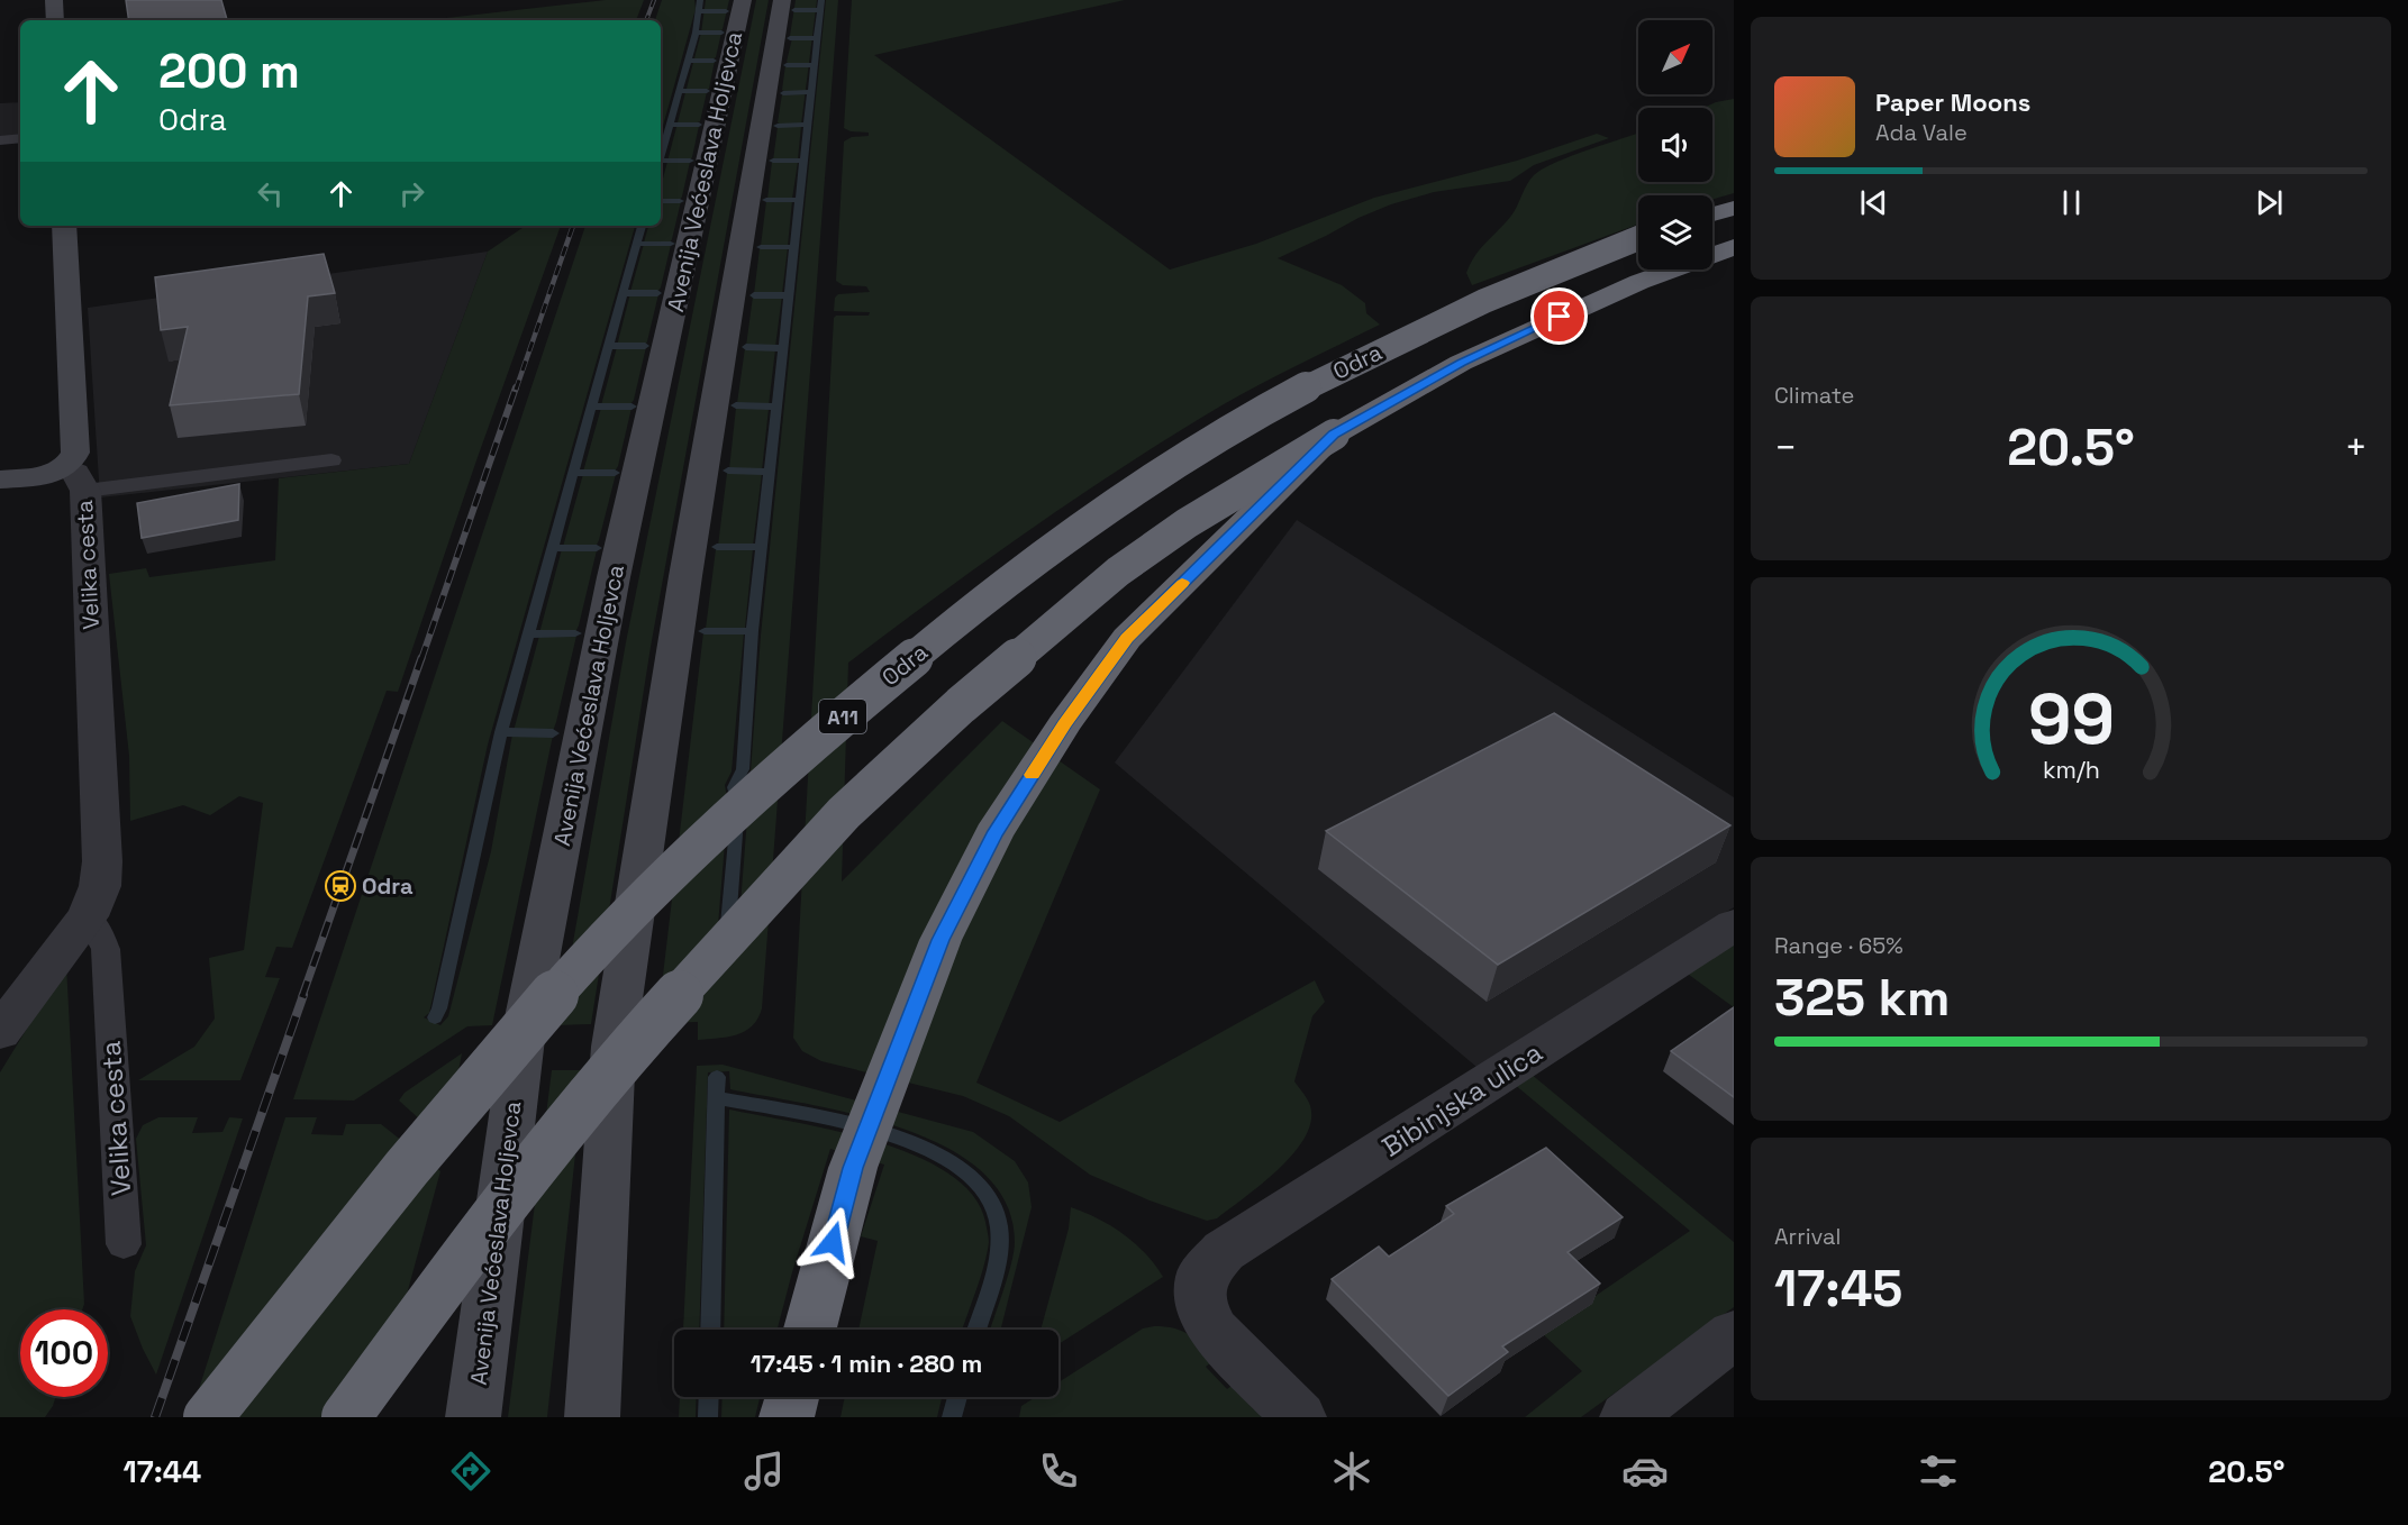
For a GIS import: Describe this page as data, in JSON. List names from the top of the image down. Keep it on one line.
{"streets":{"highway":["Odra","A11"],"main road":["Avenija Većeslava Holjevca","Velika cesta"],"street":["Bibinjska ulica"]},"places":{"station":["Odra"]},"north":"top right","page":{"turn":["200 m","Odra"],"song":["Paper Moons","Ada Vale"],"tile":["Climate",["Range · 65%","325 km"],["Arrival","17:45"]],"heat":["−","20.5°","+"],"limit":"100","trip":"17:45 · 1 min · 280 m","tabs":["17:44","20.5°"],"gauge":["99","km/h"]}}
